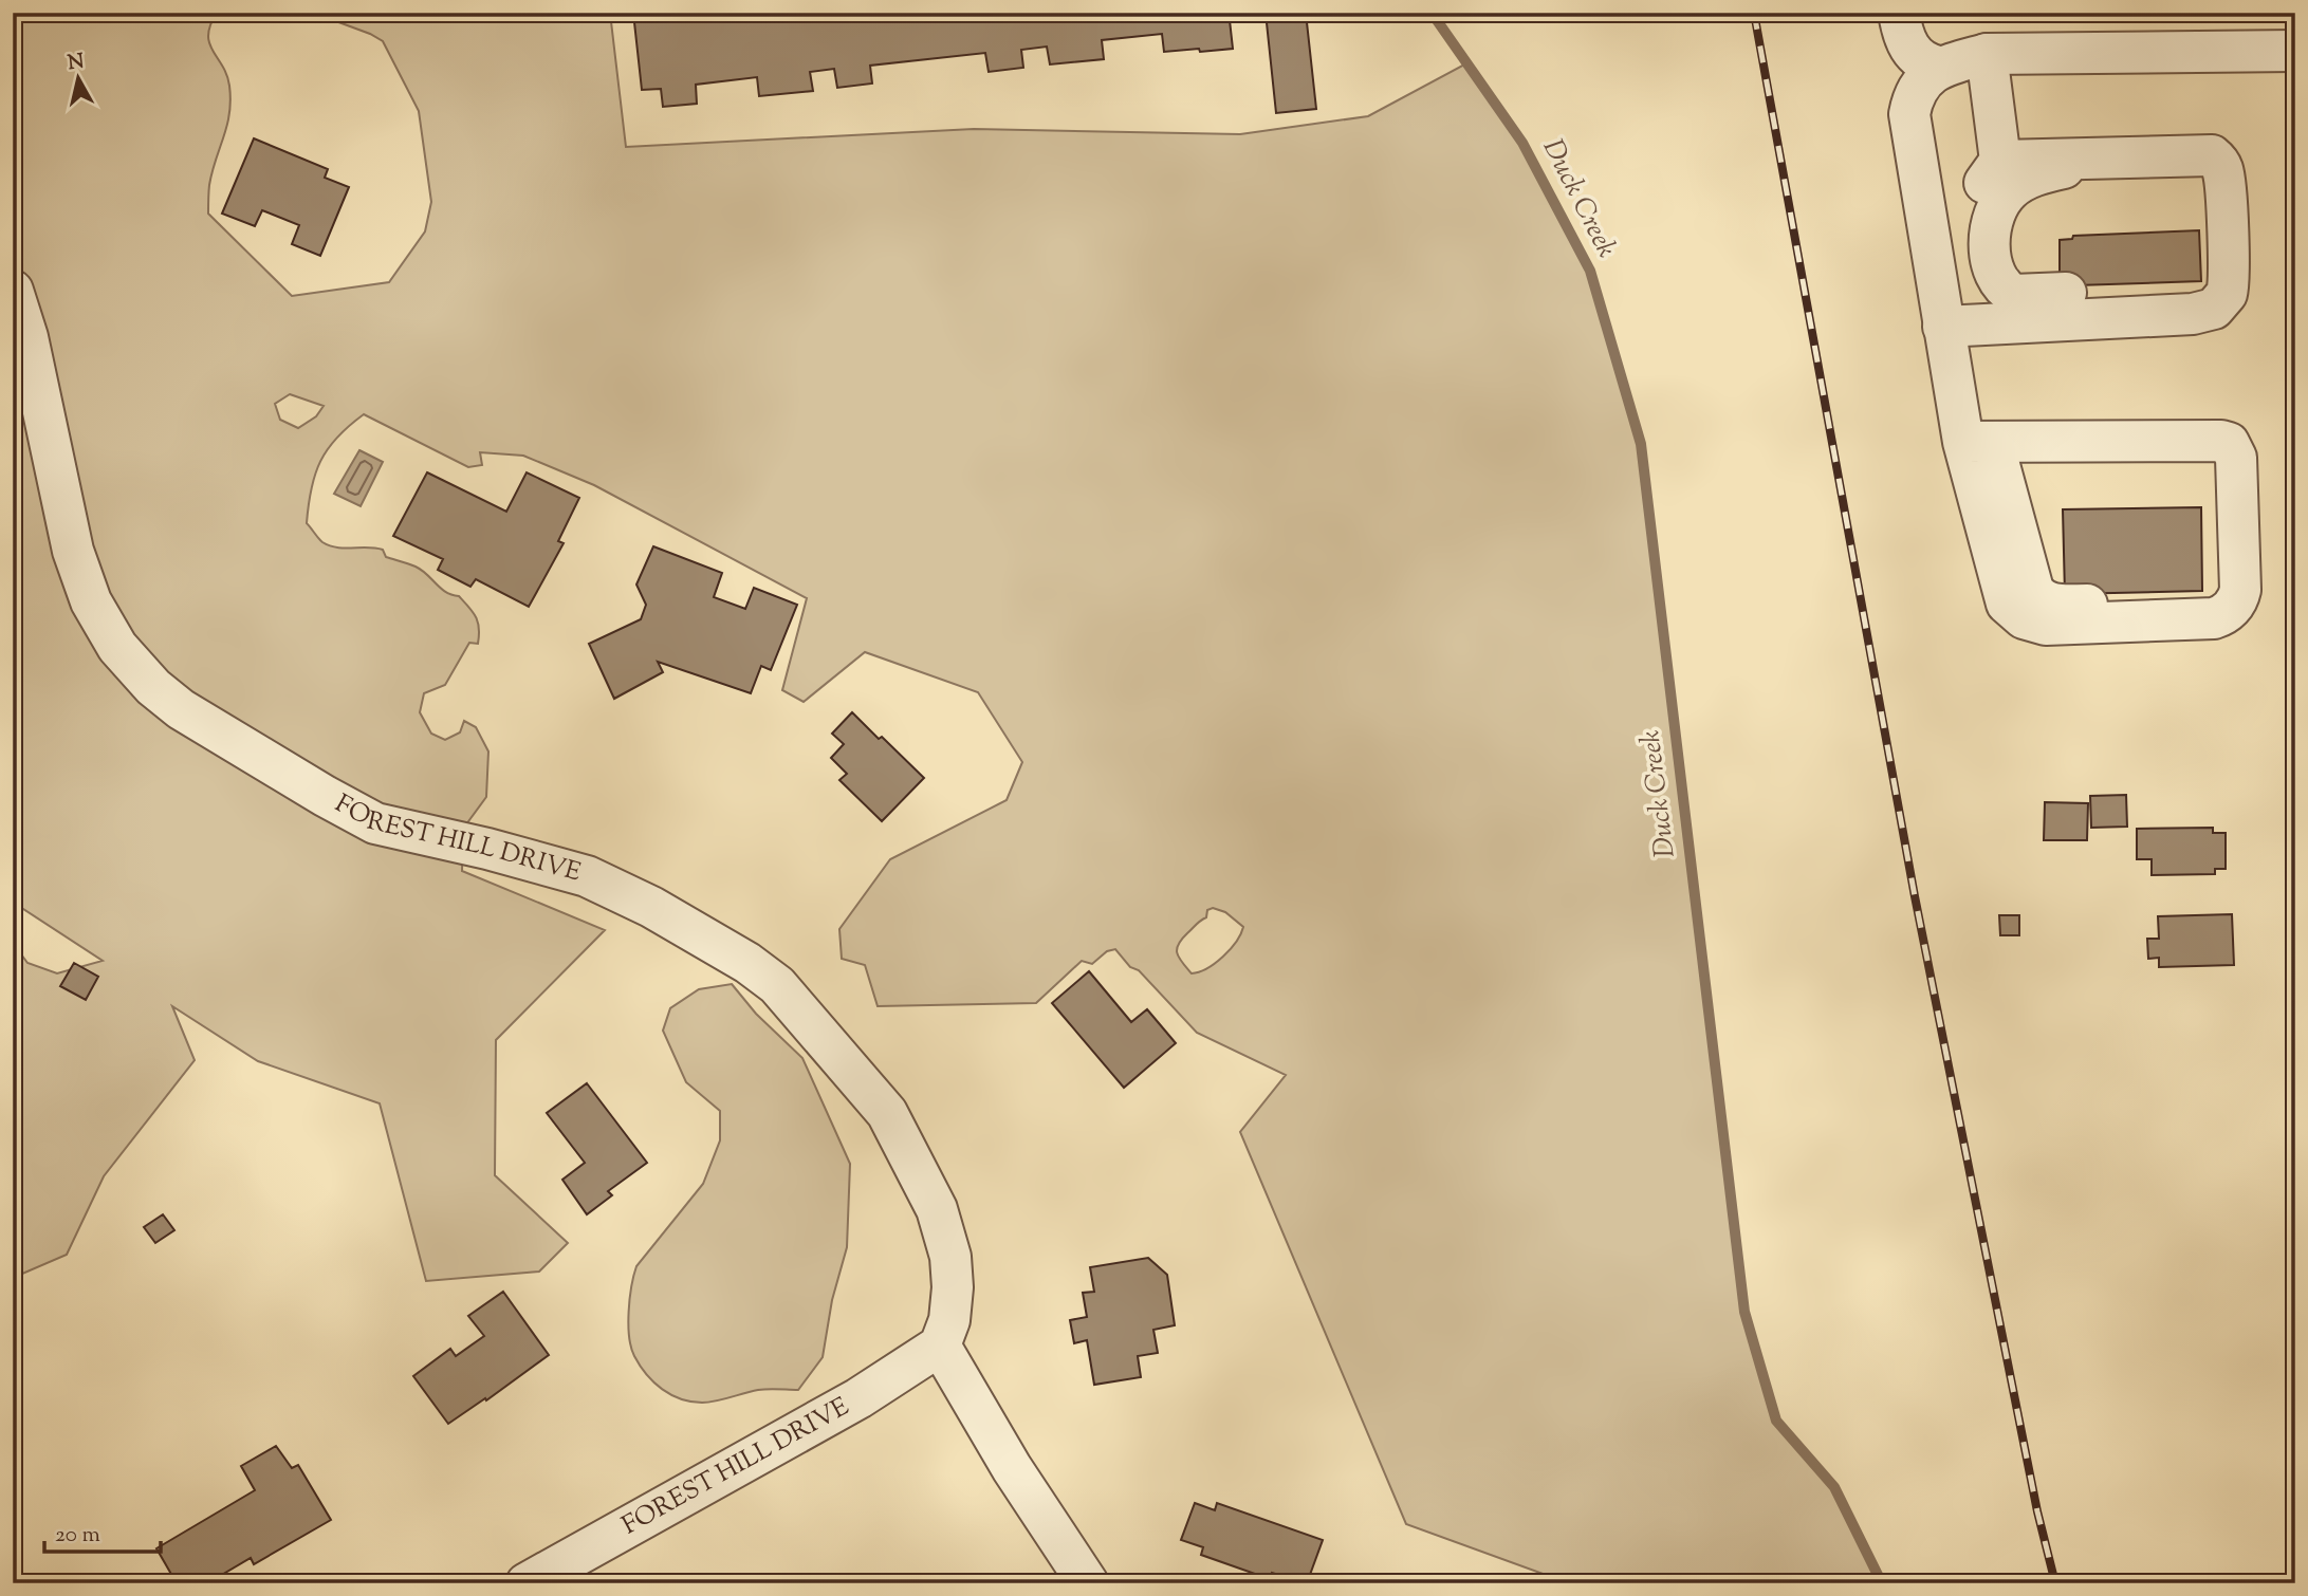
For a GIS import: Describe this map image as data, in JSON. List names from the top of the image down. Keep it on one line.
{"streets":{"street":["FOREST HILL DRIVE"]},"water":["Duck Creek"],"scale_bar":"20 m","north":"top"}
